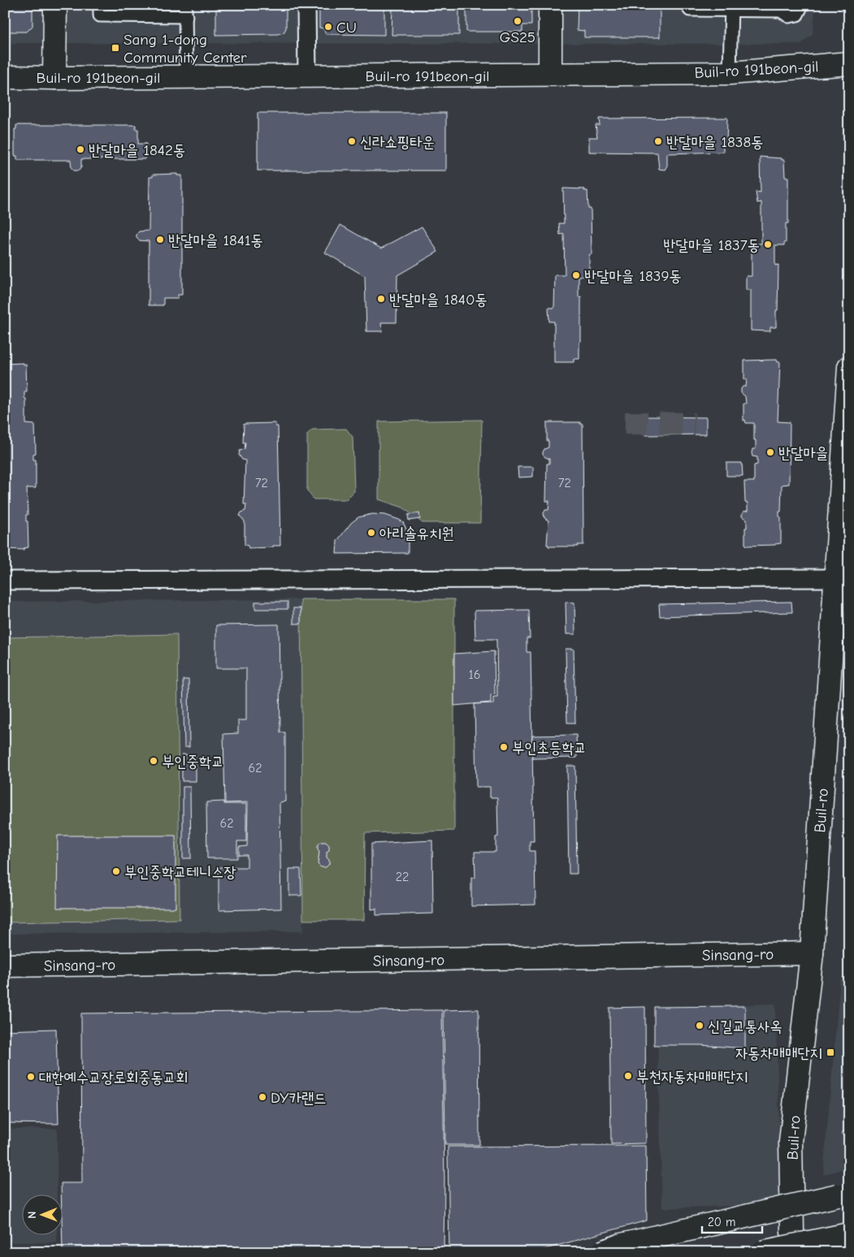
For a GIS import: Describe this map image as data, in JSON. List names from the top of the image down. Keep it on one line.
{"streets":{"main road":["Buil-ro 191beon-gil","Buil-ro","Sinsang-ro"]},"crossings":[["Buil-ro","Sinsang-ro"]],"places":{"other":["GS25","CU","신라쇼핑타운","반달마을 1838동","반달마을 1842동","반달마을 1841동","반달마을 1837동","반달마을 1839동","반달마을 1840동","반달마을","아리솔유치원","부인초등학교","부인중학교","부인중학교테니스장","신길교통사옥","부천자동차매매단지","대한예수교장로회중동교회","DY카랜드"],"transit":["Sang 1-dong Community Center","자동차매매단지"]},"house_numbers":["72","72","16","62","62","22"],"scale_bar":"20 m","north":"left"}
